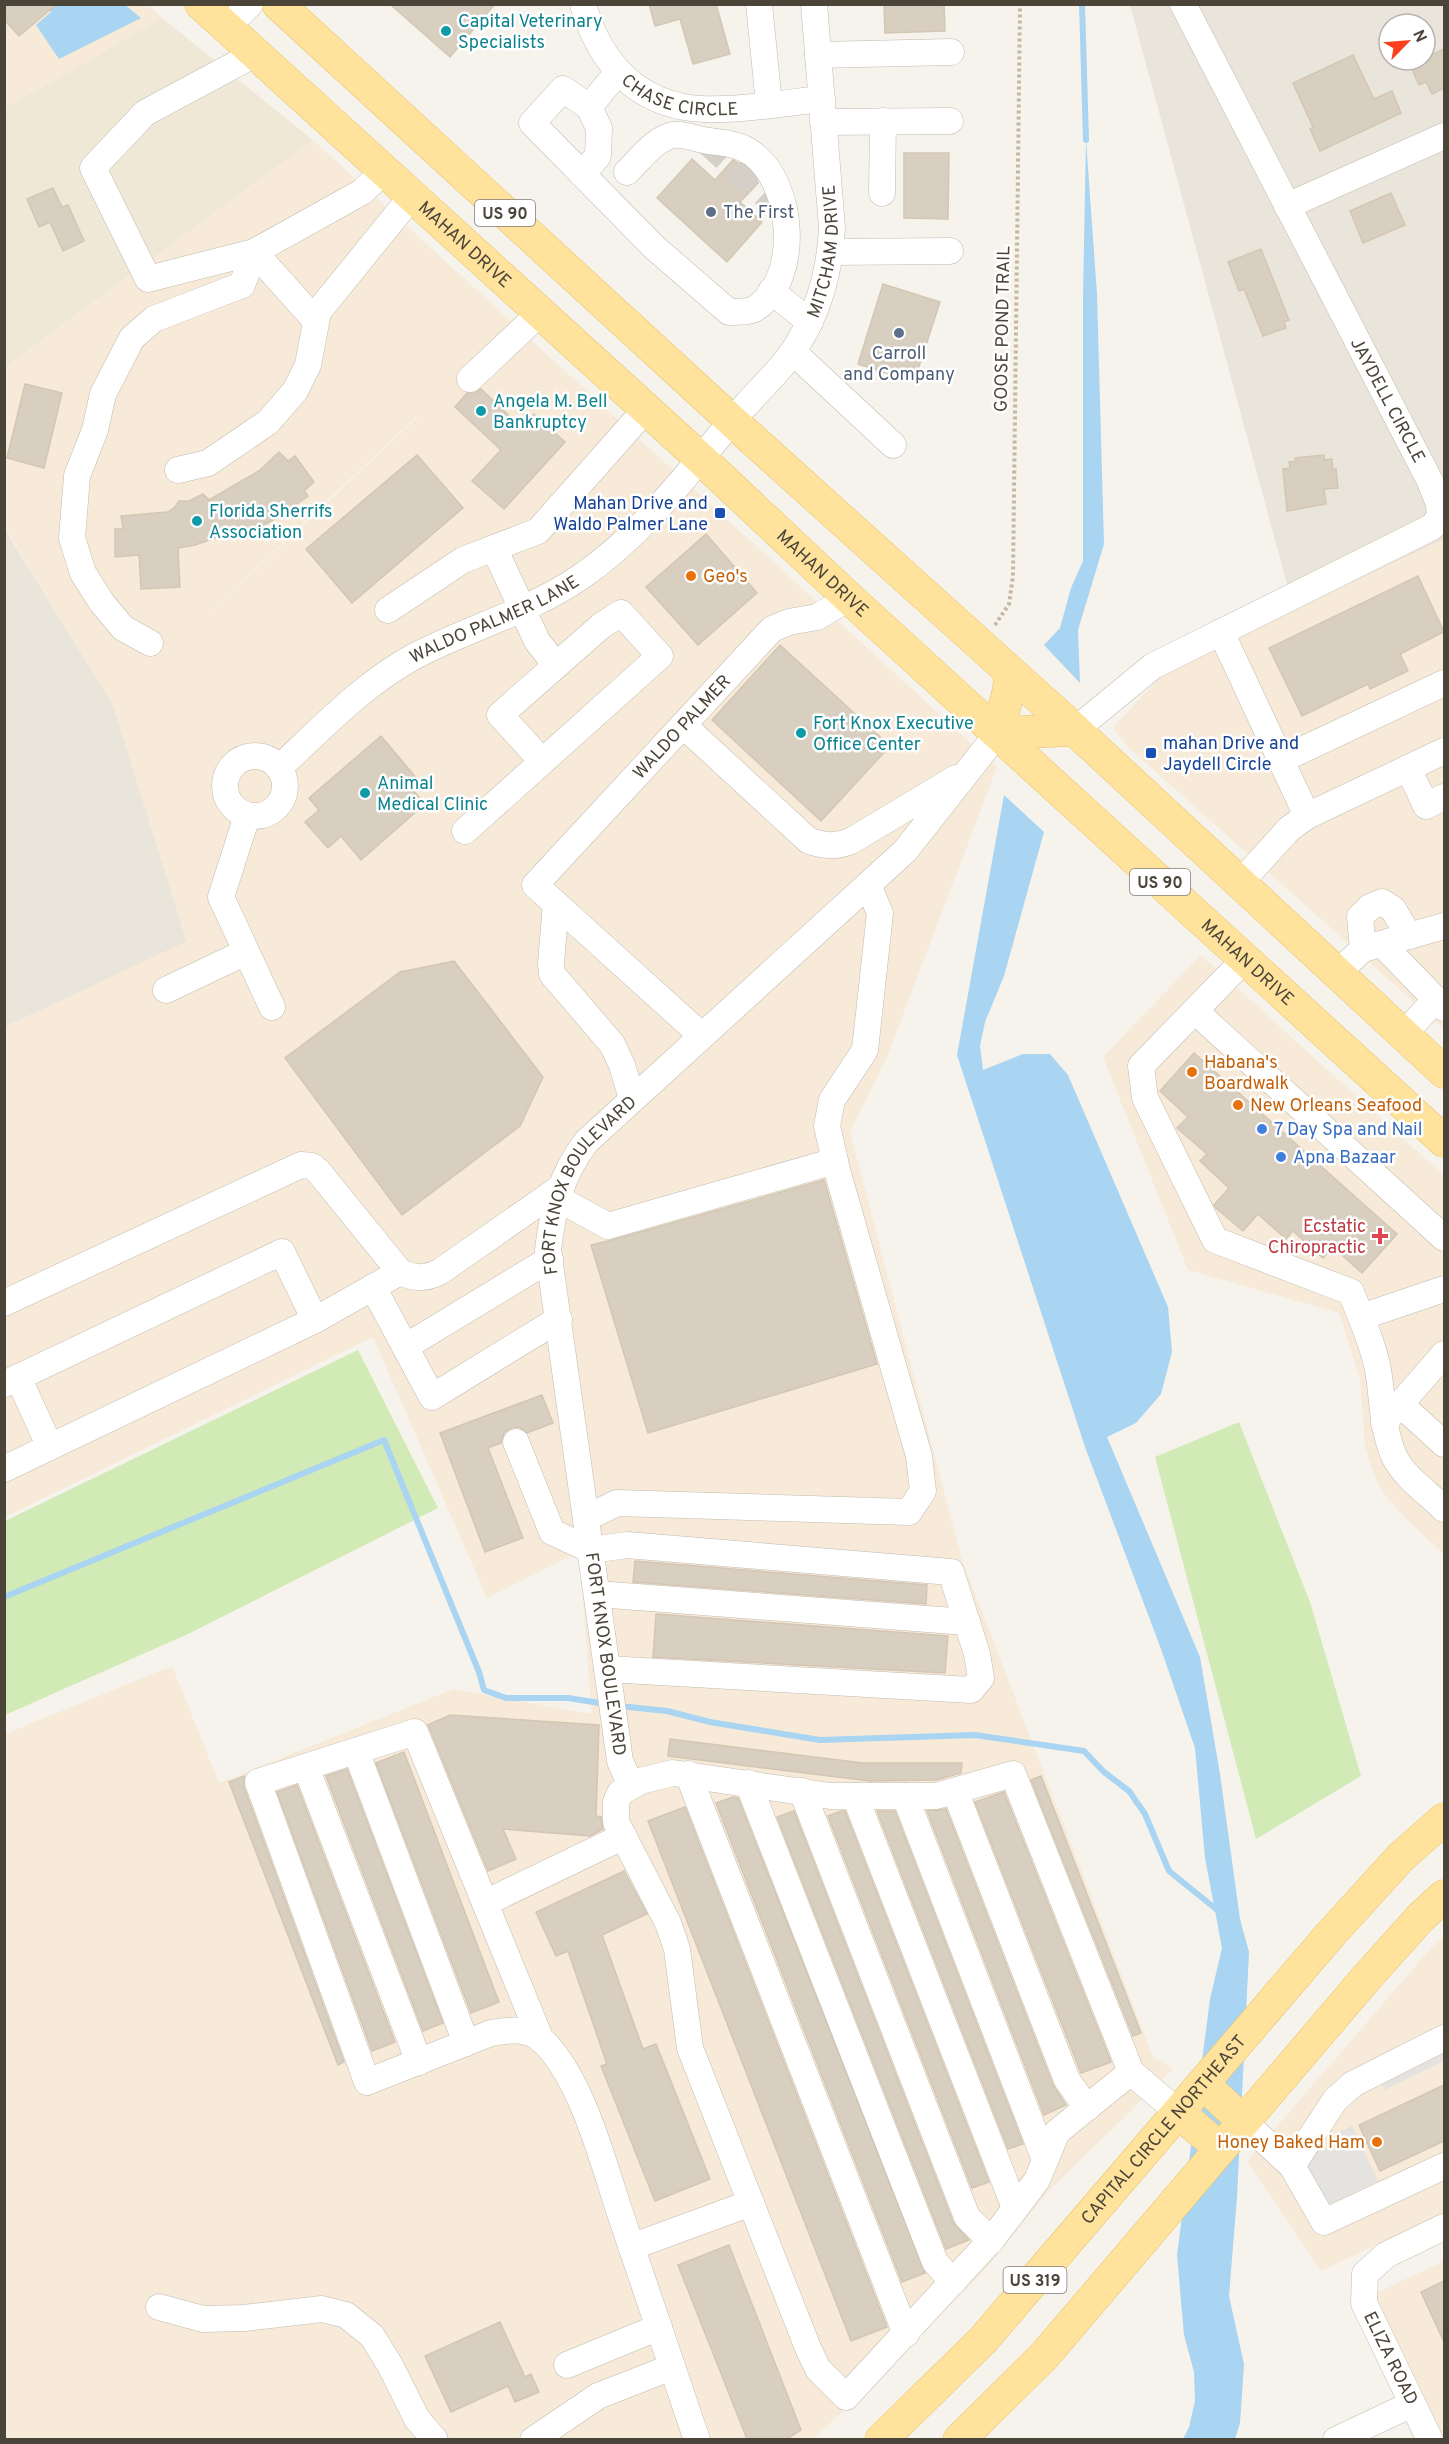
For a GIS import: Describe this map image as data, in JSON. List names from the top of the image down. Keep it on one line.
{"streets":{"main road":["US 90","MAHAN DRIVE","CAPITAL CIRCLE NORTHEAST","US 319"],"street":["CHASE CIRCLE","MITCHAM DRIVE","JAYDELL CIRCLE","WALDO PALMER LANE","WALDO PALMER","FORT KNOX BOULEVARD","ELIZA ROAD"],"path":["GOOSE POND TRAIL"]},"crossings":[["CHASE CIRCLE","MITCHAM DRIVE"],["US 90","MITCHAM DRIVE"],["US 90","GOOSE POND TRAIL"],["US 90","JAYDELL CIRCLE"],["MAHAN DRIVE","MITCHAM DRIVE"],["MAHAN DRIVE","WALDO PALMER LANE"],["MAHAN DRIVE","WALDO PALMER"],["MAHAN DRIVE","FORT KNOX BOULEVARD"],["MITCHAM DRIVE","WALDO PALMER LANE"]],"places":{"other":["Capital Veterinary Specialists","The First","Carroll and Company","Angela M. Bell Bankruptcy","Florida Sherrifs Association","Geo's","Fort Knox Executive Office Center","Animal Medical Clinic","Habana's Boardwalk","New Orleans Seafood","7 Day Spa and Nail","Apna Bazaar","Honey Baked Ham"],"transit":["Mahan Drive and Waldo Palmer Lane","mahan Drive and Jaydell Circle"],"health":["Ecstatic Chiropractic"]},"north":"top right"}
